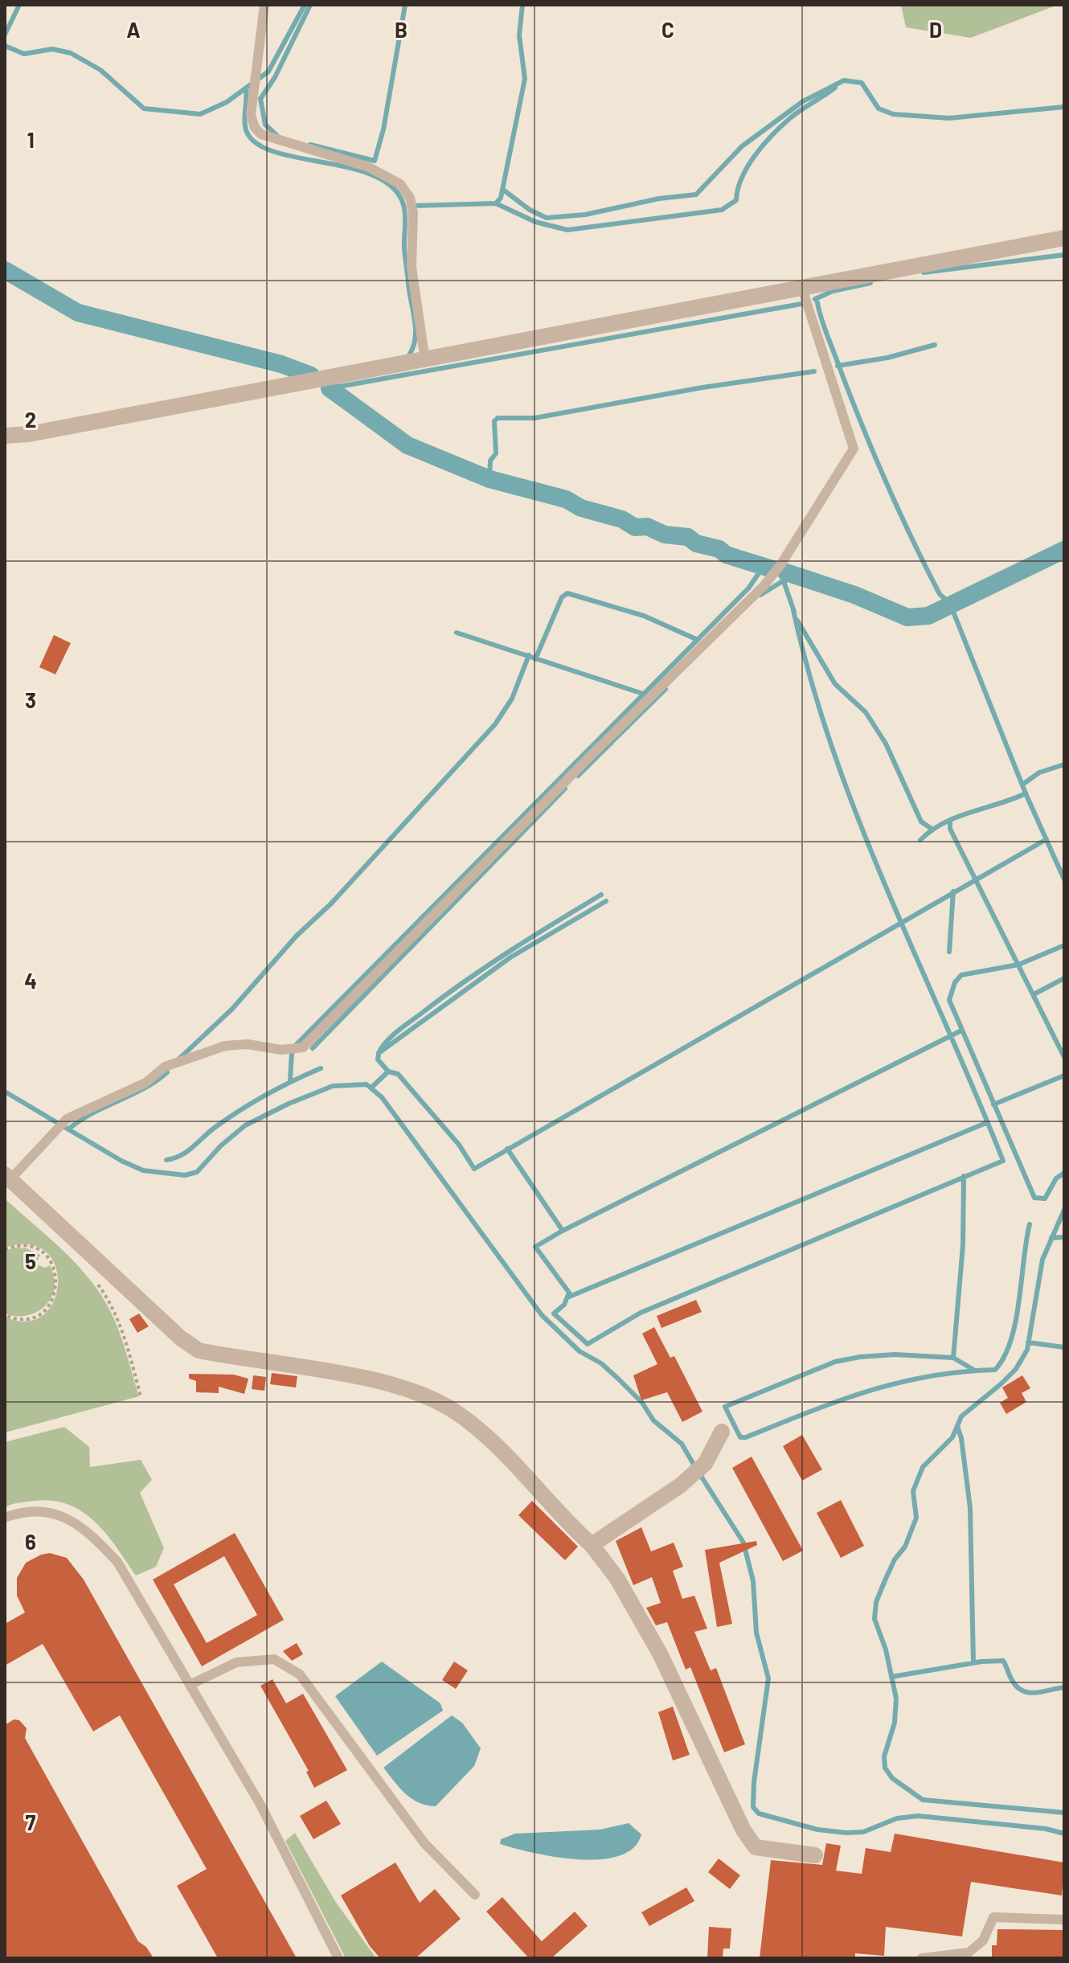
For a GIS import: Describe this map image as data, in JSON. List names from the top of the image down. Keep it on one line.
{"grid":{"columns":["A","B","C","D"],"rows":["1","2","3","4","5","6","7"]}}
